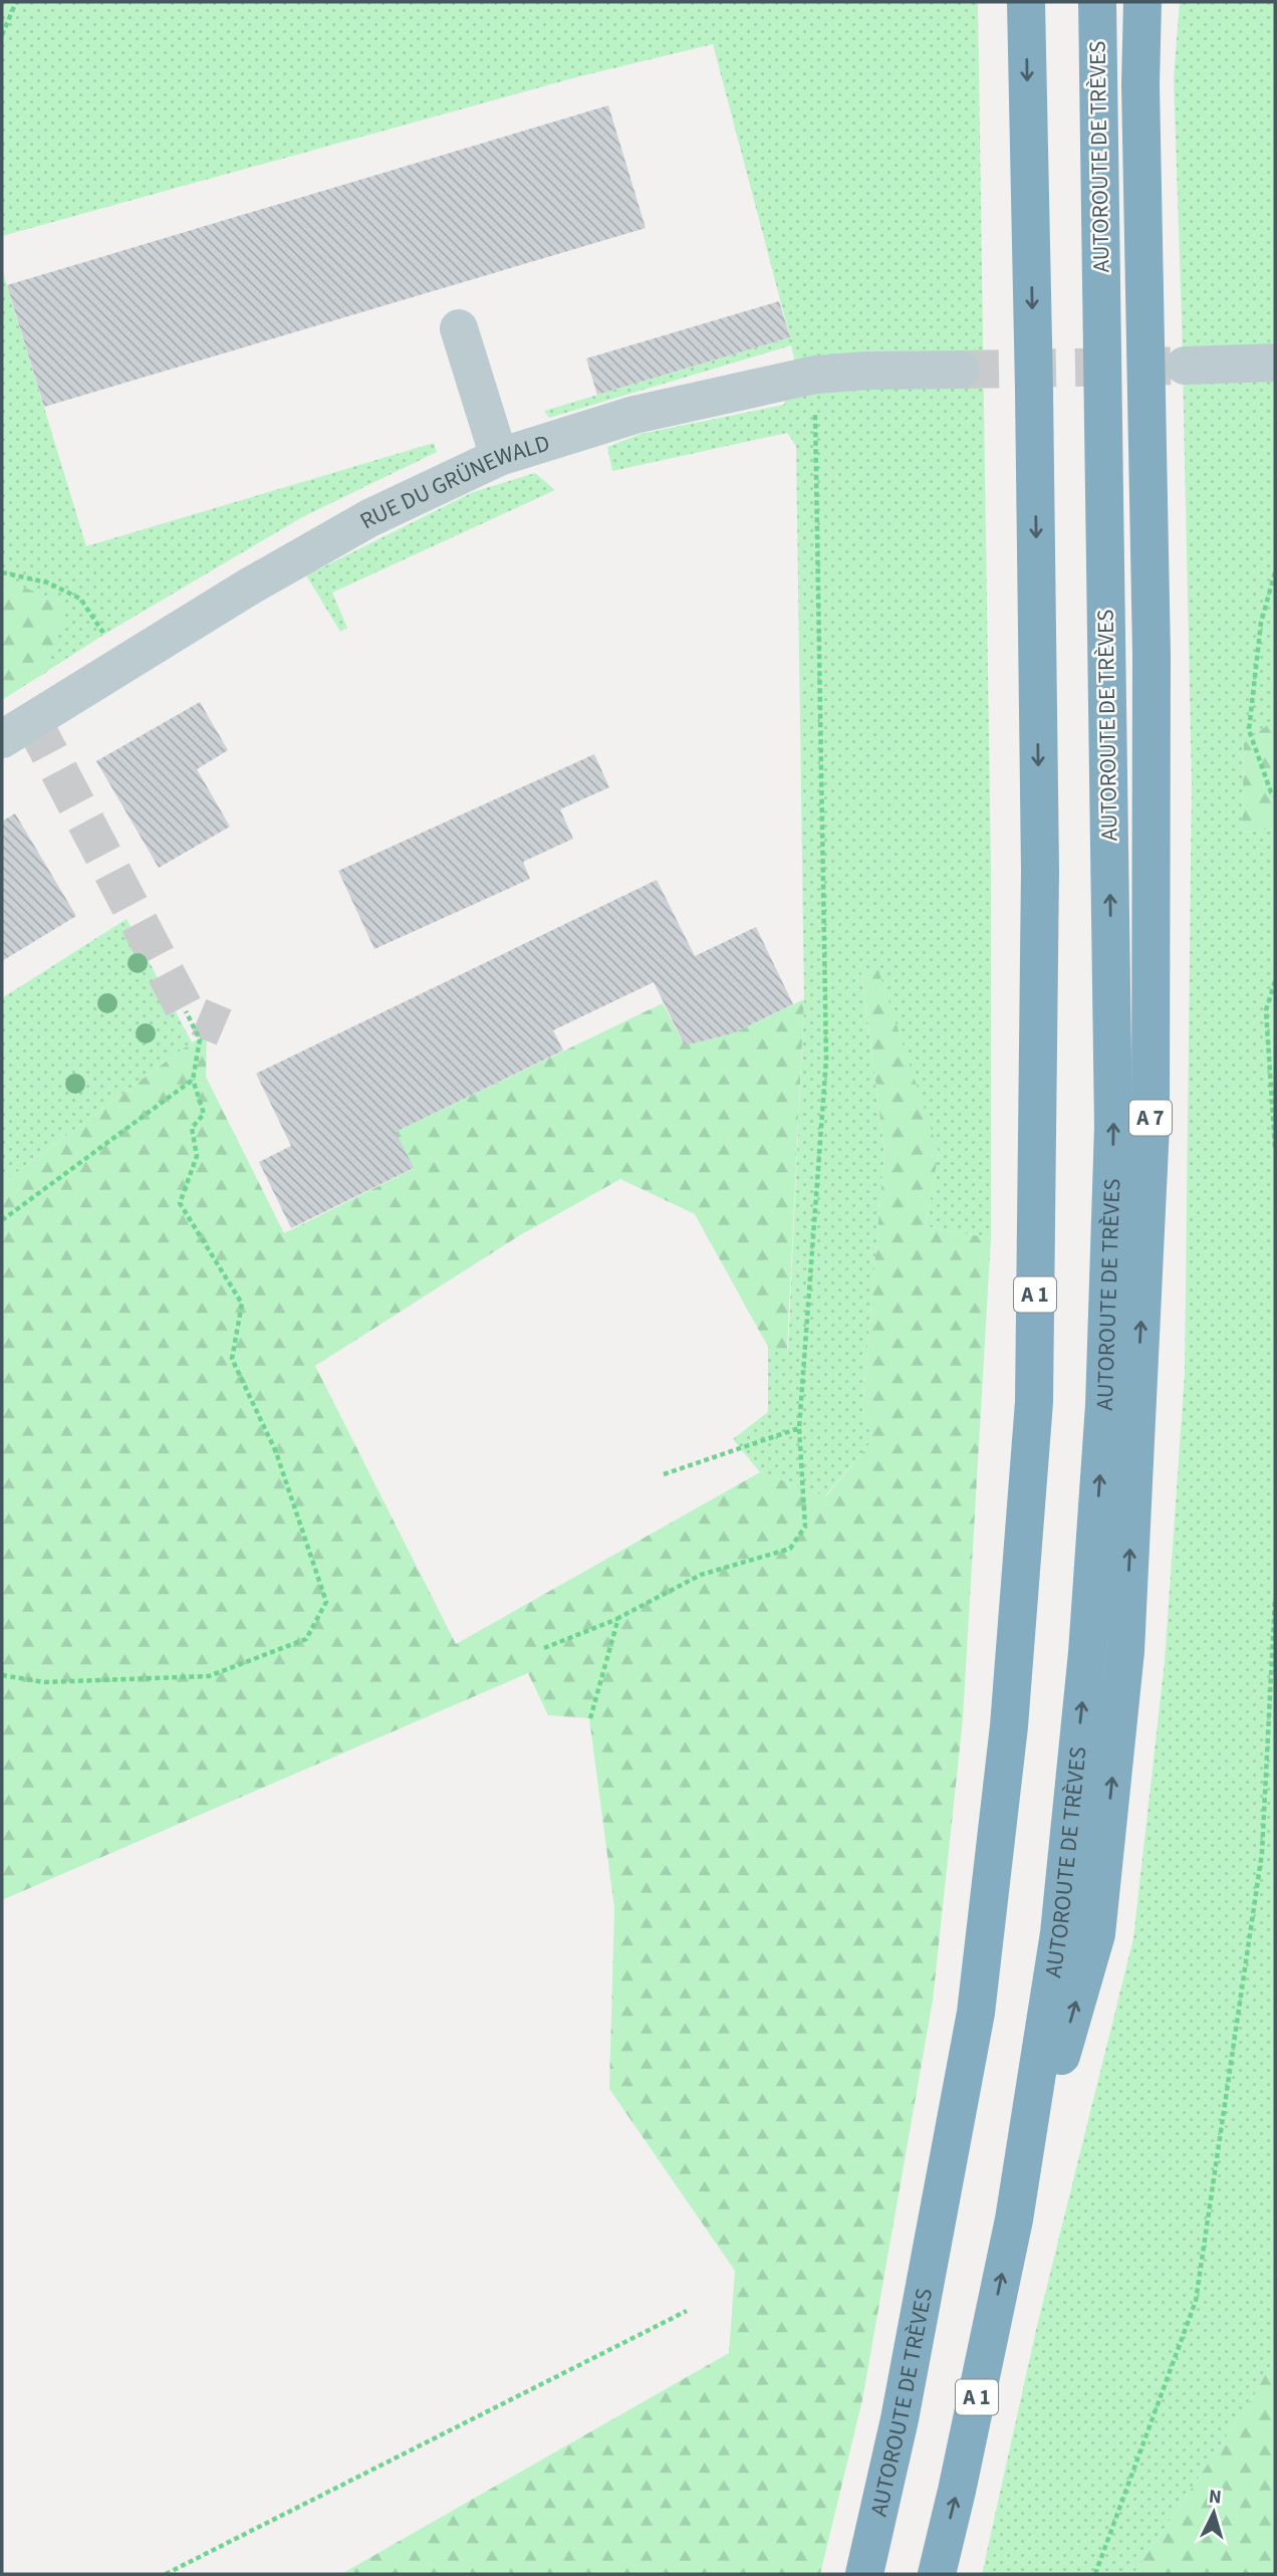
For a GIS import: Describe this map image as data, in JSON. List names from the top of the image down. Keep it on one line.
{"streets":{"highway":["AUTOROUTE DE TRÈVES","A 7","A 1"],"street":["RUE DU GRÜNEWALD"]},"crossings":[["AUTOROUTE DE TRÈVES","A 7"]],"north":"top"}
